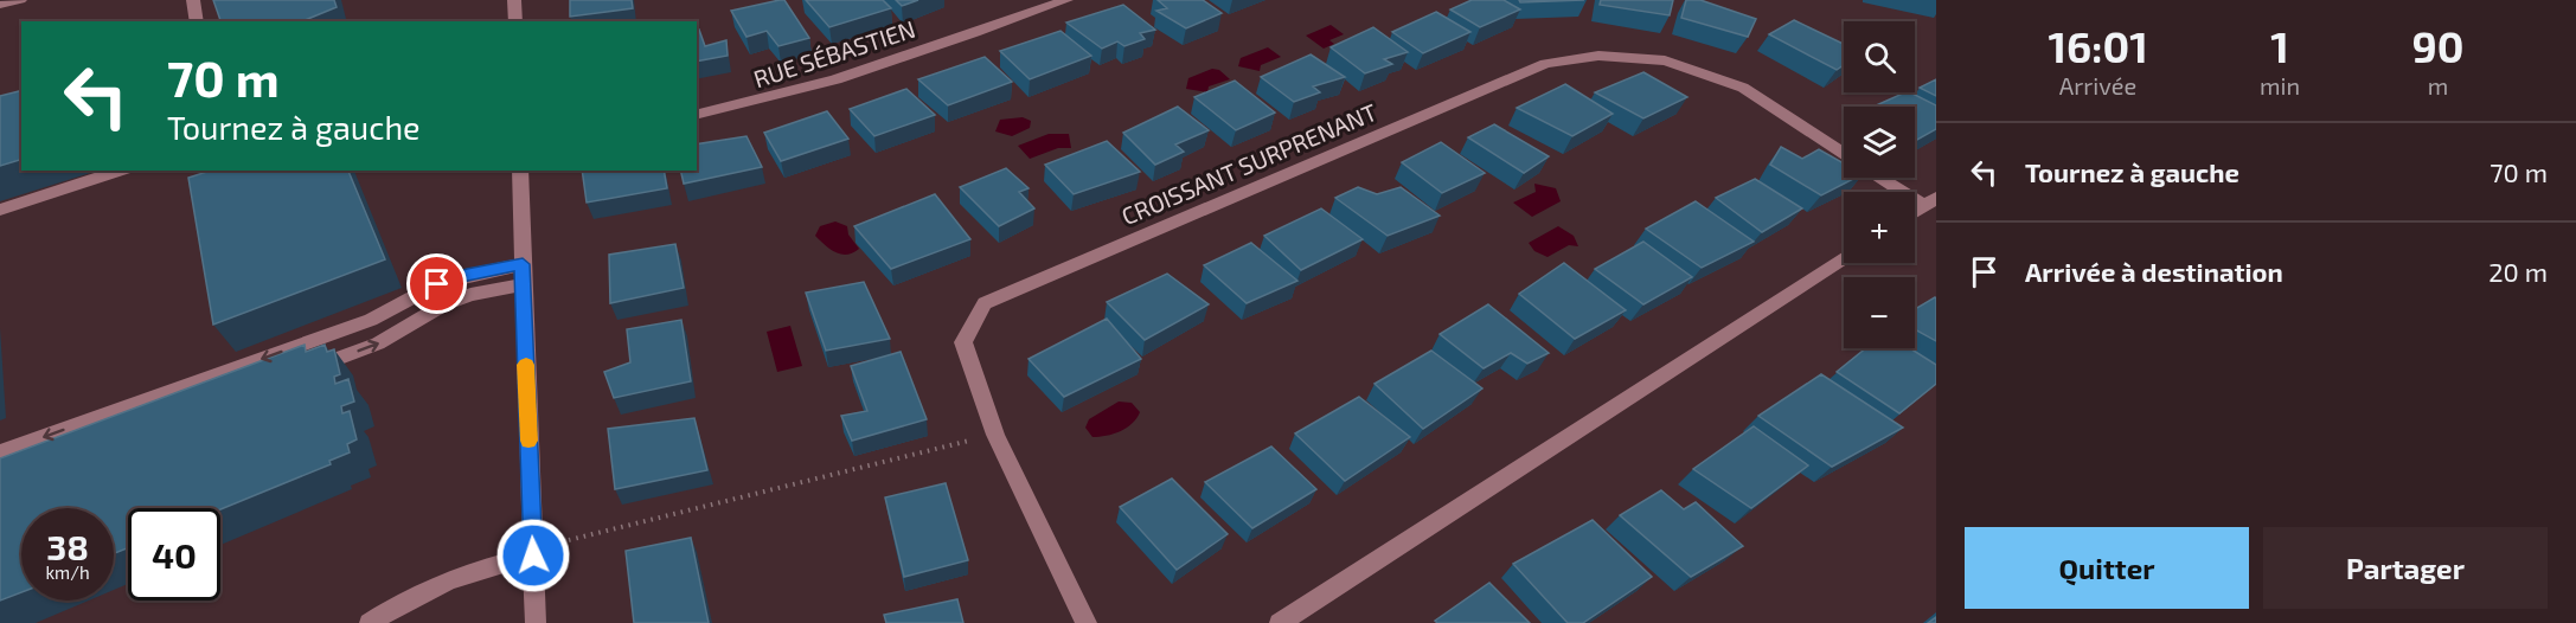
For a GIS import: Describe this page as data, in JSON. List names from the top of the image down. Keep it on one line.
{"streets":{"street":["RUE SÉBASTIEN","CROISSANT SURPRENANT"]},"page":{"eta":["16:01","Arrivée","1","min","90","m"],"map_buttons":["+","−"],"turn":["70 m","Tournez à gauche"],"list":[{"name":"Tournez à gauche","value":"70 m"},{"name":"Arrivée à destination","value":"20 m"}],"speed":"38 km/h","limit":"40","buttons":["Quitter","Partager"]}}
